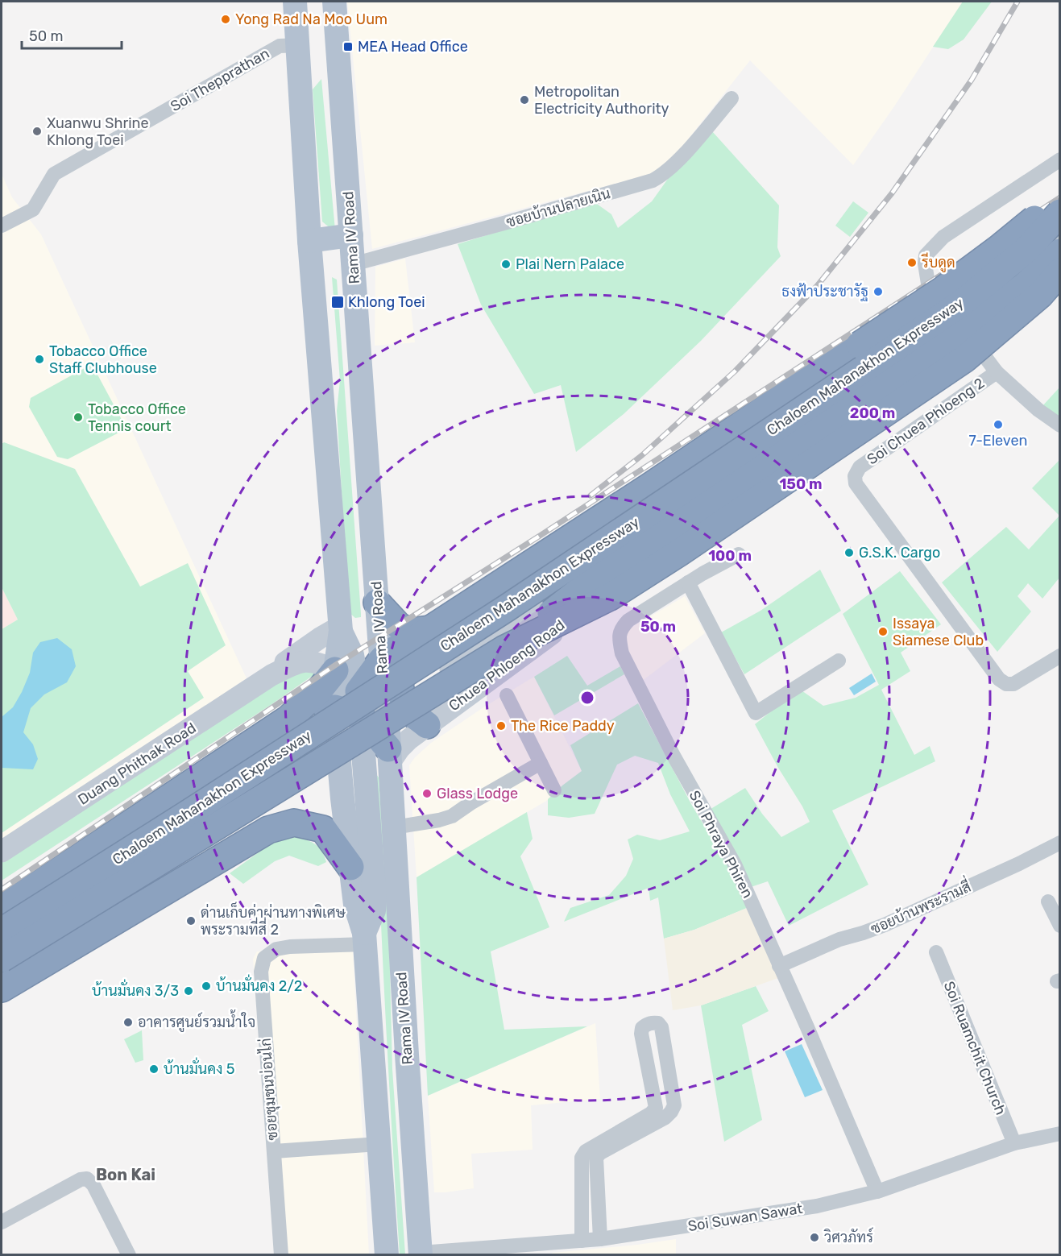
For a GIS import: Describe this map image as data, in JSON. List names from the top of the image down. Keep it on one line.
{"streets":{"highway":["Chaloem Mahanakhon Expressway"],"main road":["Rama IV Road"],"street":["Soi Thepprathan","ซอยบ้านปลายเนิน","Soi Chuea Phloeng 2","Chuea Phloeng Road","Duang Phithak Road","Soi Phraya Phiren","ซอยบ้านพระรามสี่","Soi Ruamchit Church","ซอยชุมชนบ่อนไก่","Soi Suwan Sawat"]},"crossings":[["Soi Thepprathan","Rama IV Road"],["ซอยบ้านปลายเนิน","Rama IV Road"],["Rama IV Road","Chuea Phloeng Road"],["Rama IV Road","Duang Phithak Road"],["Rama IV Road","ซอยชุมชนบ่อนไก่"],["Rama IV Road","Soi Suwan Sawat"],["Soi Chuea Phloeng 2","Chuea Phloeng Road"],["Soi Phraya Phiren","ซอยบ้านพระรามสี่"],["Soi Phraya Phiren","Soi Suwan Sawat"],["Soi Ruamchit Church","Soi Suwan Sawat"]],"districts":["Bon Kai"],"places":{"other":["Yong Rad Na Moo Uum","Metropolitan Electricity Authority","Xuanwu Shrine Khlong Toei","รีบดูด","Plai Nern Palace","ธงฟ้าประชารัฐ","Tobacco Office Staff Clubhouse","Tobacco Office Tennis court","7-Eleven","G.S.K. Cargo","Issaya Siamese Club","The Rice Paddy","Glass Lodge","ด่านเก็บค่าผ่านทางพิเศษ พระรามที่สี่ 2","บ้านมั่นคง 2/2","บ้านมั่นคง 3/3","อาคารศูนย์รวมน้ำใจ","บ้านมั่นคง 5","วิศวภัทร์"],"transit":["MEA Head Office","Khlong Toei"]},"scale_bar":"50 m","rings":["200 m","150 m","100 m","50 m"]}
